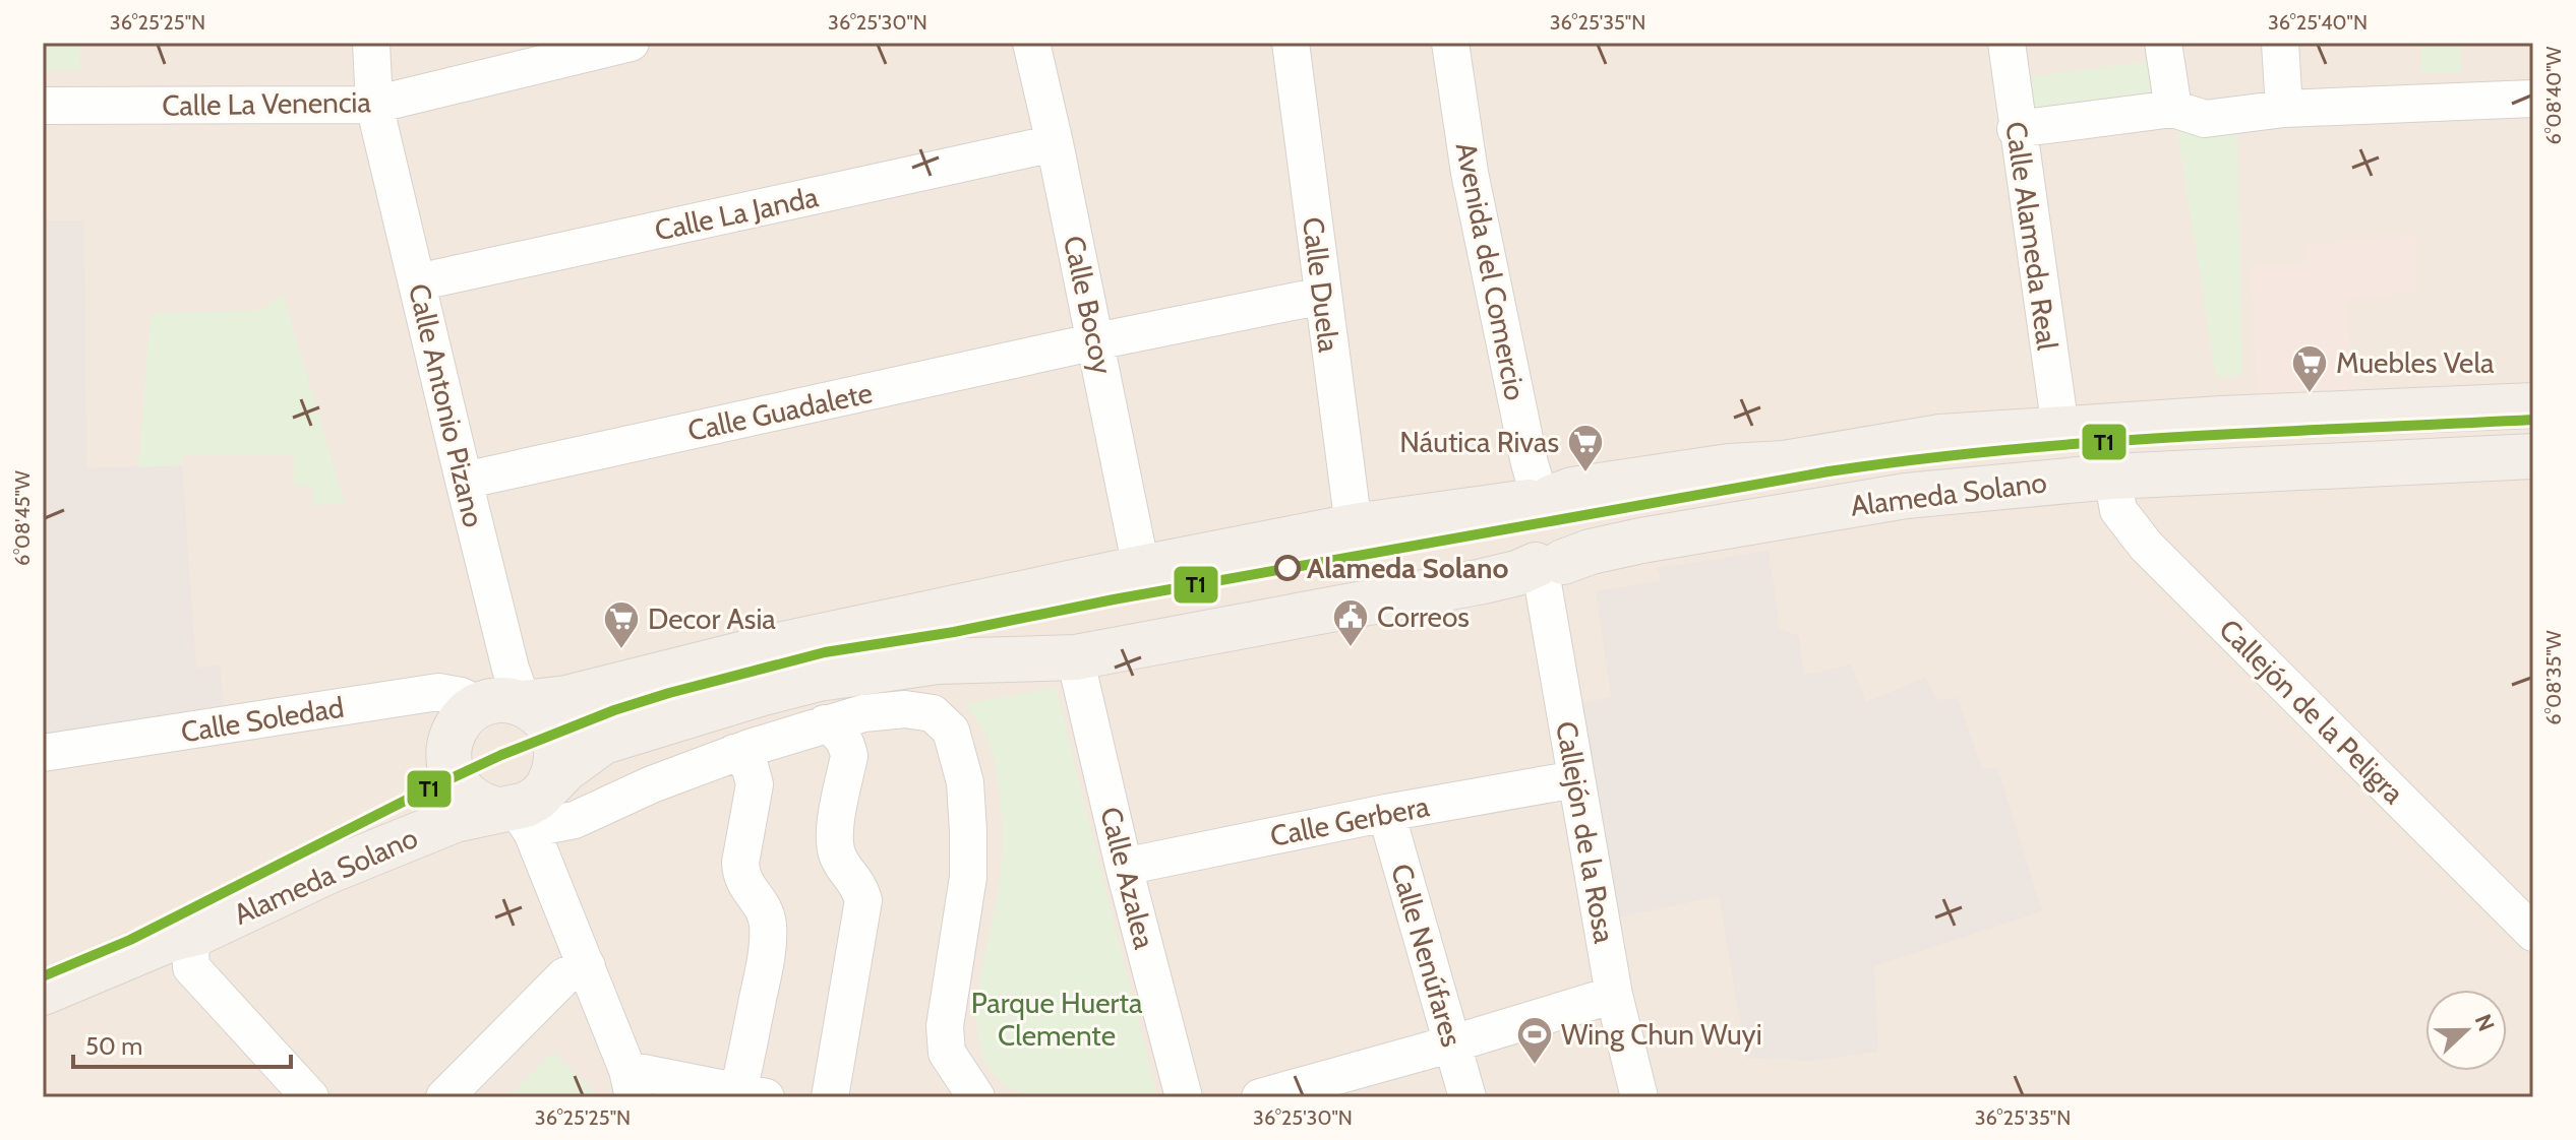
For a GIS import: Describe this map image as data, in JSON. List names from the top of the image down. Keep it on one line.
{"streets":{"main road":["Alameda Solano"],"street":["Calle La Venencia","Calle La Janda","Calle Alameda Real","Avenida del Comercio","Calle Duela","Calle Bocoy","Calle Antonio Pizano","Calle Guadalete","Callejón de la Peligra","Calle Soledad","Calle Gerbera","Callejón de la Rosa","Calle Azalea","Calle Nenúfares"]},"crossings":[["Calle La Venencia","Calle Antonio Pizano"],["Calle La Janda","Calle Bocoy"],["Calle La Janda","Calle Antonio Pizano"],["Calle Alameda Real","Alameda Solano"],["Avenida del Comercio","Alameda Solano"],["Calle Duela","Calle Guadalete"],["Calle Duela","Alameda Solano"],["Calle Bocoy","Calle Guadalete"],["Calle Bocoy","Alameda Solano"],["Calle Antonio Pizano","Calle Guadalete"],["Calle Antonio Pizano","Alameda Solano"],["Calle Antonio Pizano","Calle Soledad"],["Alameda Solano","Callejón de la Peligra"],["Alameda Solano","Calle Soledad"],["Alameda Solano","Callejón de la Rosa"],["Alameda Solano","Calle Azalea"],["Calle Gerbera","Callejón de la Rosa"],["Calle Gerbera","Calle Azalea"],["Calle Gerbera","Calle Nenúfares"]],"parks":["Parque Huerta Clemente"],"places":{"supermarket":["Muebles Vela","Náutica Rivas","Decor Asia"],"other":["Alameda Solano"],"public building":["Correos"],"sports":["Wing Chun Wuyi"]},"lines":["transit line T1"],"scale_bar":"50 m","north":"right","coordinates":["36°25'25\"N","36°25'30\"N","36°25'35\"N","36°25'40\"N","6°08'40\"W","6°08'45\"W","6°08'35\"W"]}
